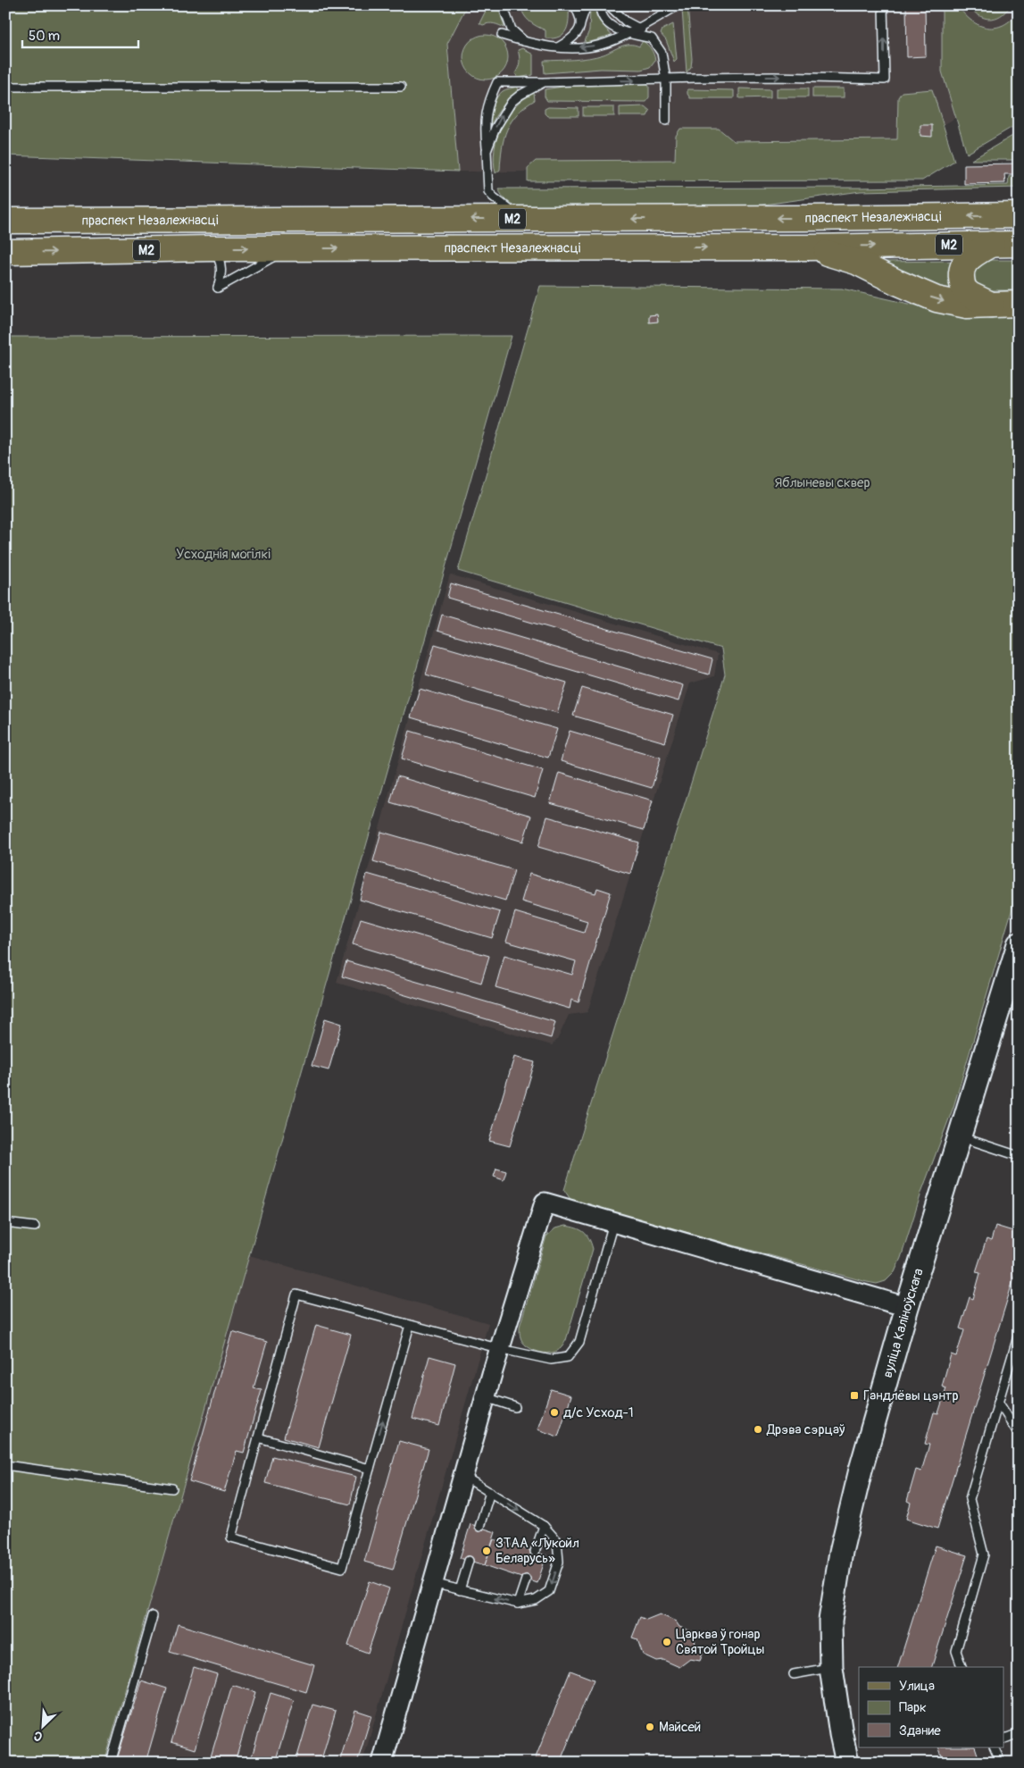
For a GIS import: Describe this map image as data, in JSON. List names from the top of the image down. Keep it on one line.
{"streets":{"main road":["праспект Незалежнасці","М2","вуліца Каліноўскага"]},"parks":["Яблыневы сквер","Усходнія могілкі"],"places":{"transit":["Гандлёвы цэнтр"],"other":["д/с Усход-1","Дрэва сэрцаў","ЗТАА «Лукойл Беларусь»","Царква ў гонар Святой Тройцы","Майсей"]},"legend":["Улица","Парк","Здание"],"scale_bar":"50 m","north":"bottom left"}
